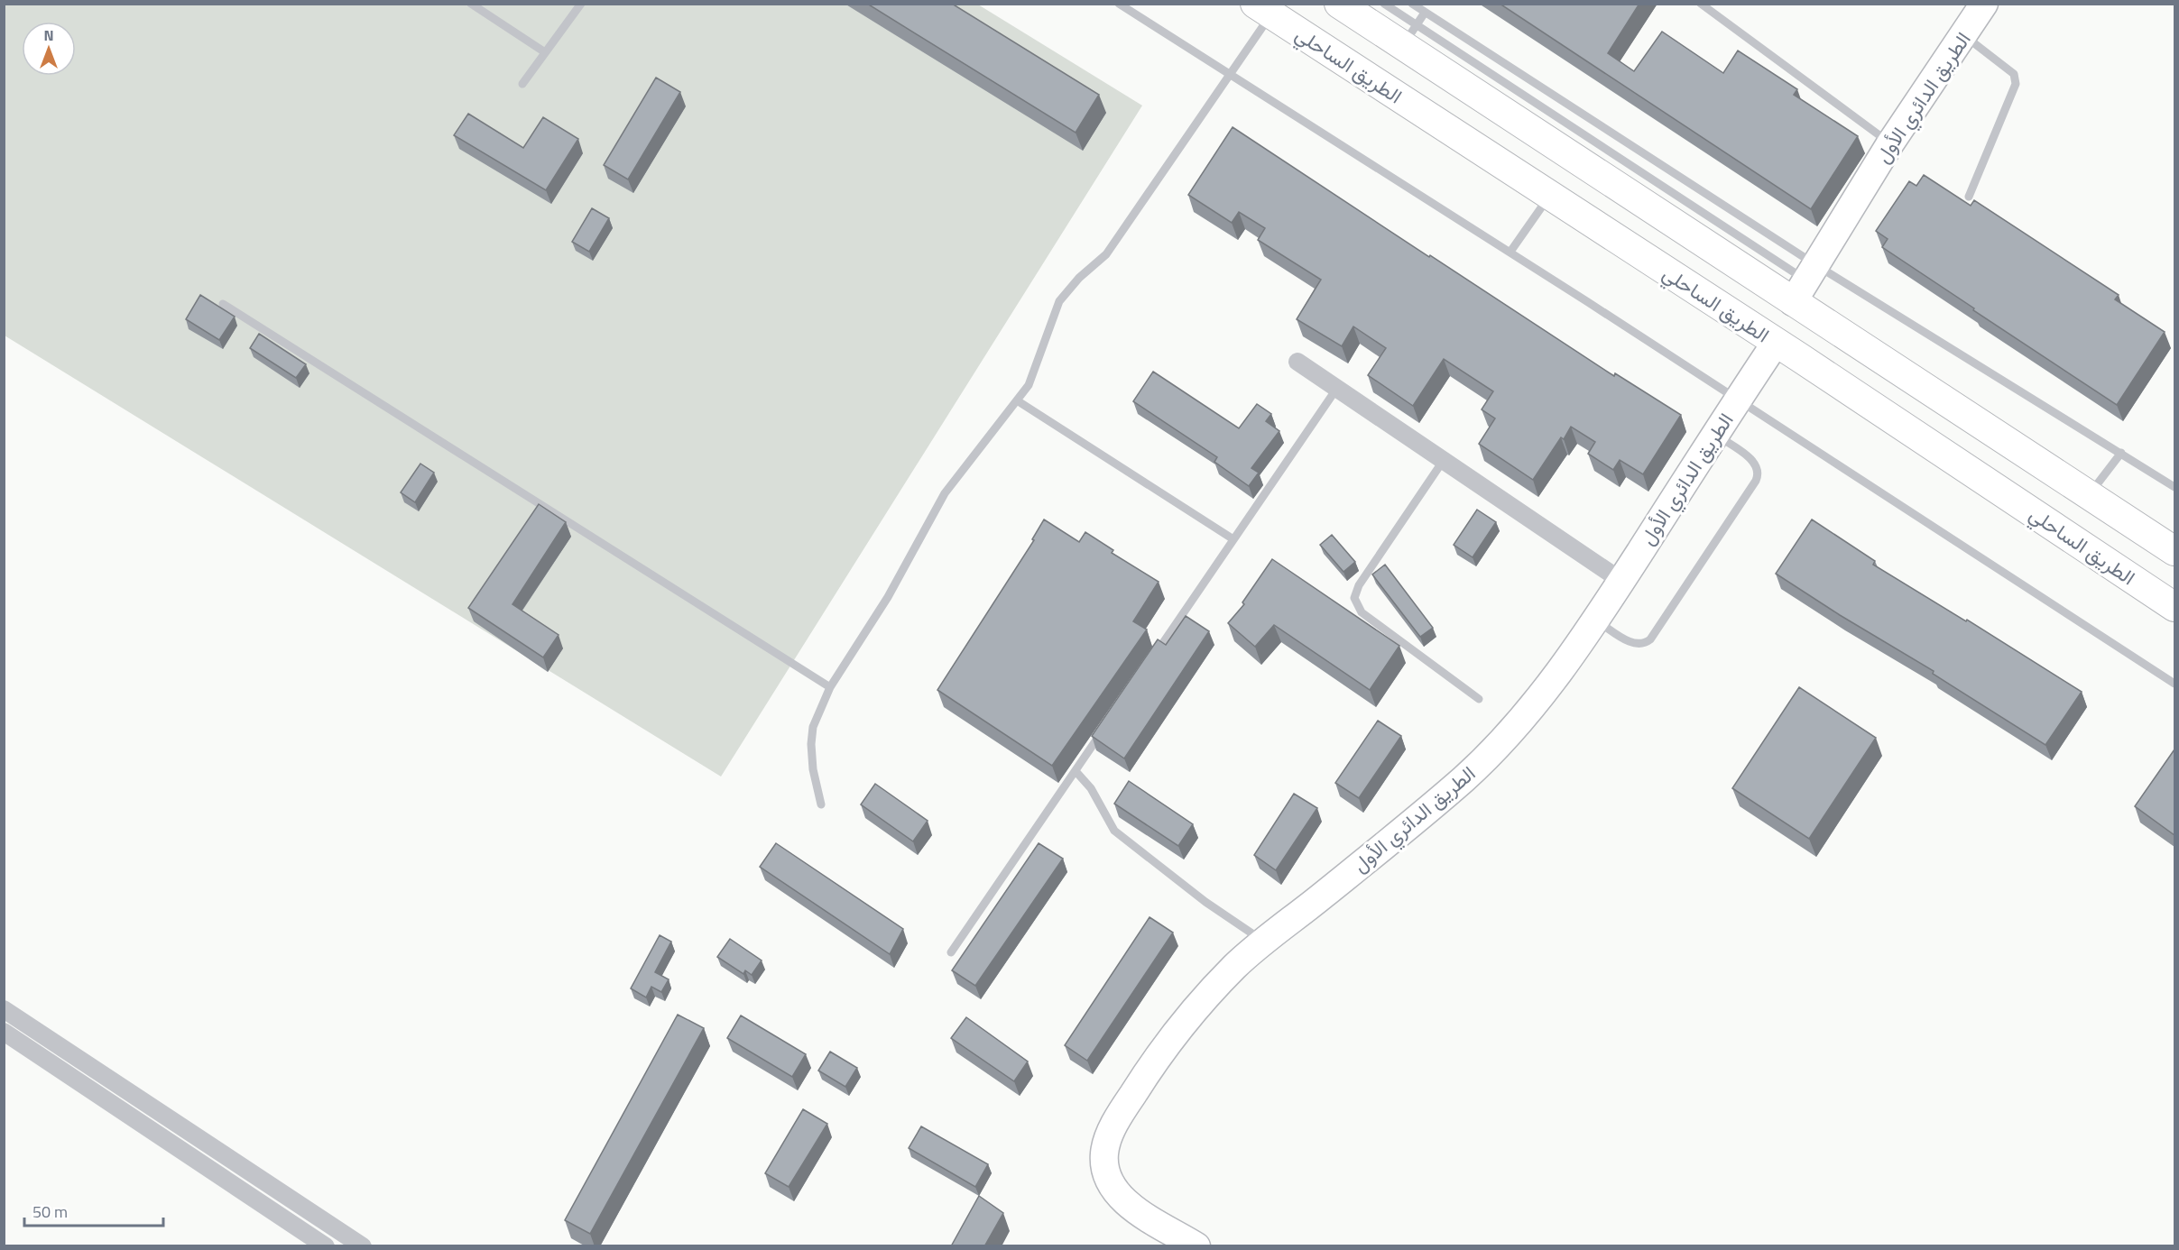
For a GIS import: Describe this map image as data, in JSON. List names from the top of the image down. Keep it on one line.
{"streets":{"highway":["الطريق الساحلي"],"main road":["الطريق الدائري الأول"]},"crossings":[["الطريق الساحلي","الطريق الدائري الأول"]],"scale_bar":"50 m","north":"top"}
